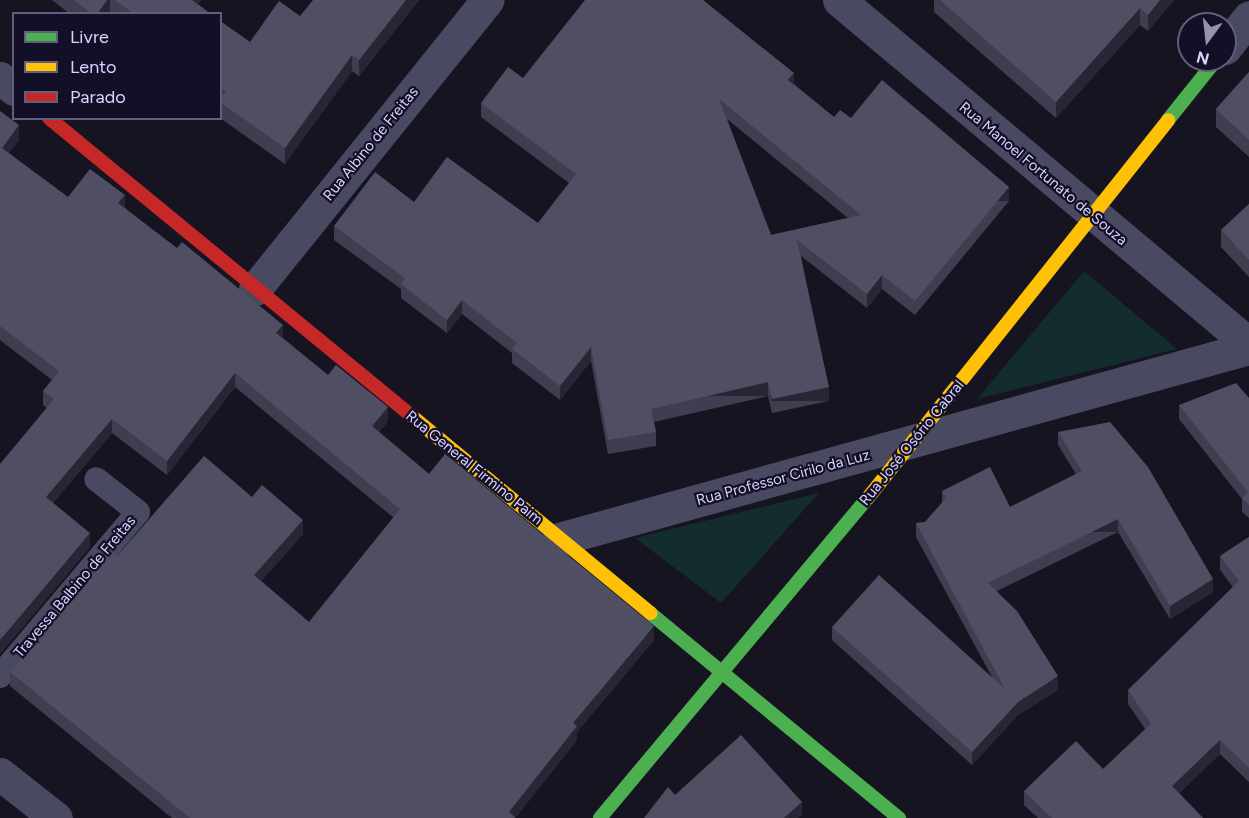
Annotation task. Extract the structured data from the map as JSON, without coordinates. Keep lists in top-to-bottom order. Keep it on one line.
{"streets":{"street":["Rua Albino de Freitas","Rua Manoel Fortunato de Souza","Rua José Osório Cabral","Rua General Firmino Paim","Rua Professor Cirilo da Luz"],"lane":["Travessa Balbino de Freitas"]},"crossings":[["Rua Albino de Freitas","Rua General Firmino Paim"],["Rua Manoel Fortunato de Souza","Rua José Osório Cabral"],["Rua Manoel Fortunato de Souza","Rua Professor Cirilo da Luz"],["Rua José Osório Cabral","Rua General Firmino Paim"],["Rua José Osório Cabral","Rua Professor Cirilo da Luz"],["Rua General Firmino Paim","Rua Professor Cirilo da Luz"]],"legend":["Livre","Lento","Parado"],"north":"bottom"}
